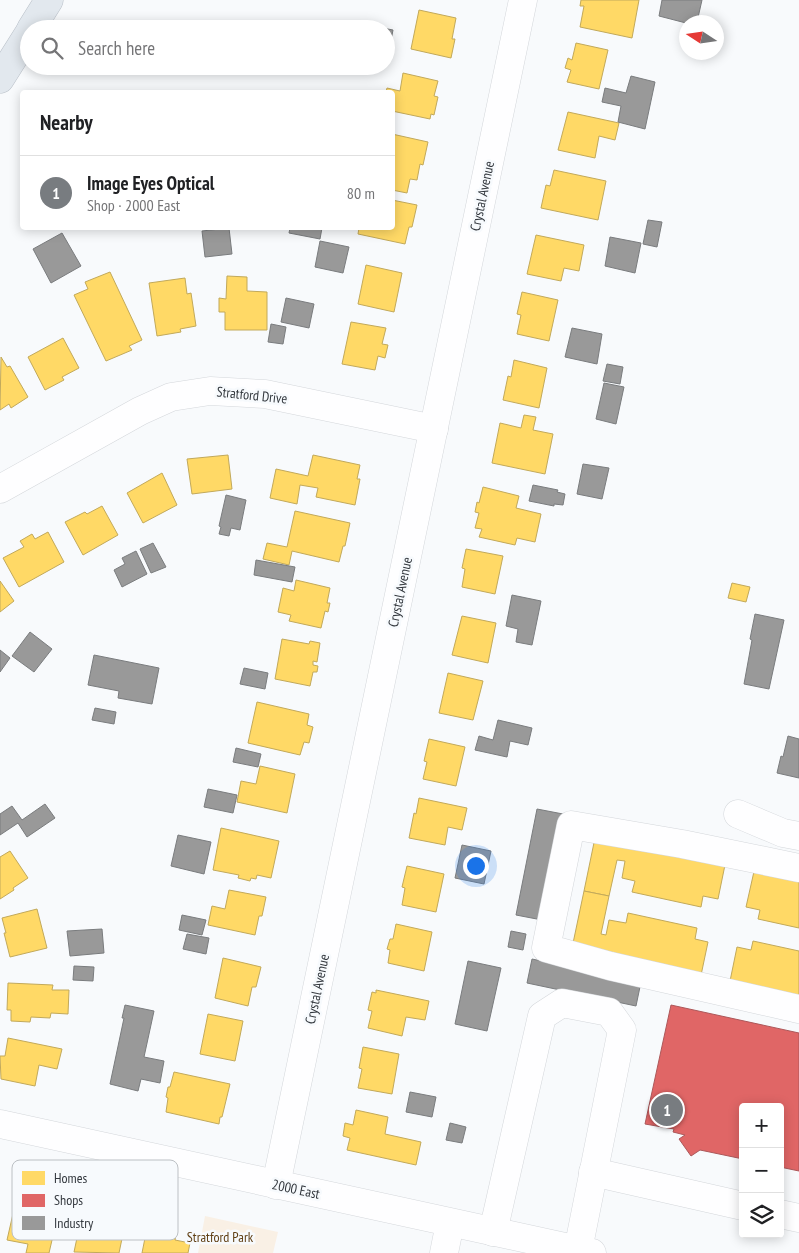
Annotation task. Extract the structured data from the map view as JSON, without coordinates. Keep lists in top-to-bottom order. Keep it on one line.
{"streets":{"street":["Crystal Avenue","Stratford Drive","2000 East"]},"crossings":[["Crystal Avenue","Stratford Drive"],["Crystal Avenue","2000 East"]],"parks":["Stratford Park"],"legend":["Homes","Shops","Industry"],"north":"left","page":{"search":"Search here","heading":"Nearby","list":[{"mark":"1","name":"Image Eyes Optical","note":"Shop · 2000 East","value":"80 m"}],"pins":"1","map_buttons":["+","−"]}}
